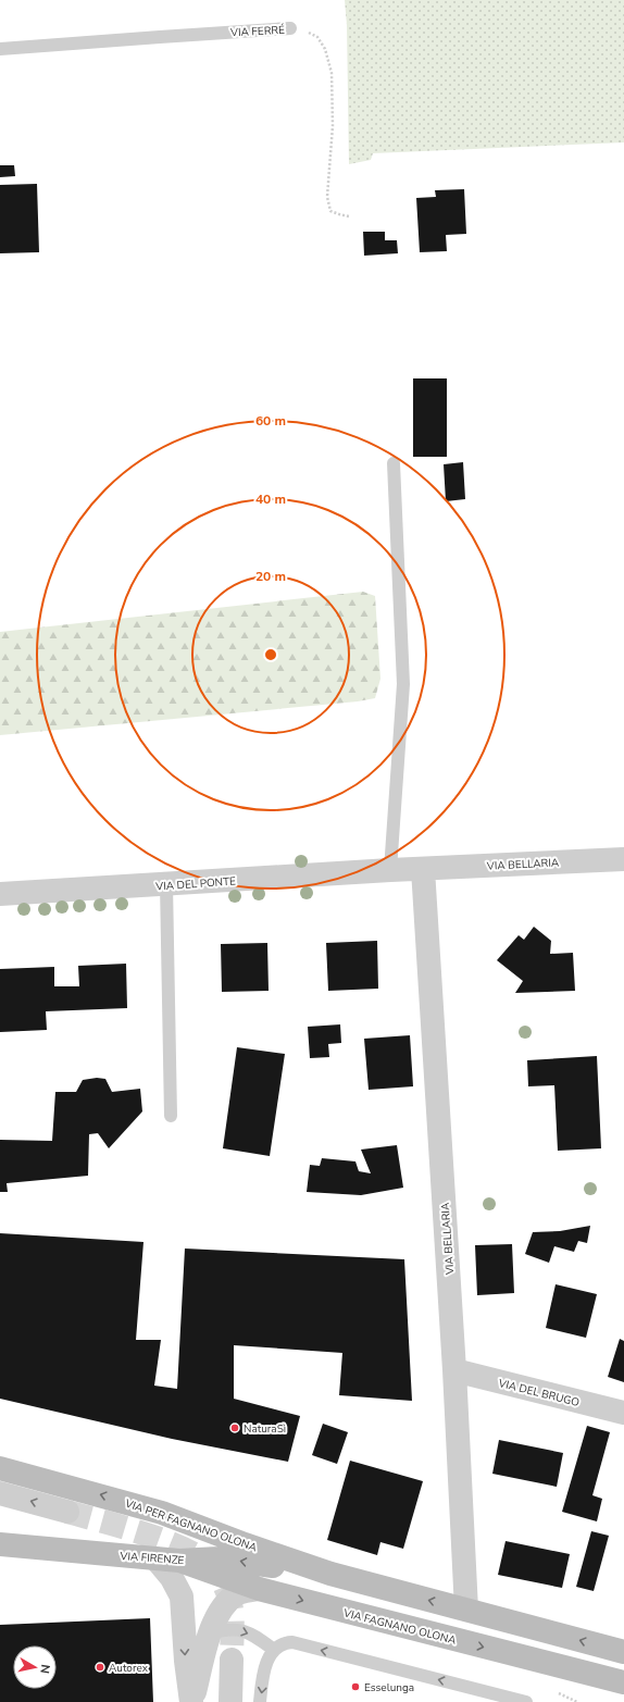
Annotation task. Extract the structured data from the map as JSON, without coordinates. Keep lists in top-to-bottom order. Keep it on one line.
{"streets":{"main road":["VIA PER FAGNANO OLONA","VIA FIRENZE","VIA FAGNANO OLONA"],"street":["VIA BELLARIA","VIA DEL PONTE","VIA DEL BRUGO"],"lane":["VIA FERRÉ"]},"crossings":[["VIA BELLARIA","VIA DEL PONTE"],["VIA BELLARIA","VIA DEL BRUGO"],["VIA PER FAGNANO OLONA","VIA FIRENZE"],["VIA FIRENZE","VIA FAGNANO OLONA"]],"one_way":["VIA PER FAGNANO OLONA","VIA FIRENZE"],"places":["NaturaSì","Autorex","Esselunga"],"north":"right","rings":["60 m","40 m","20 m"]}
